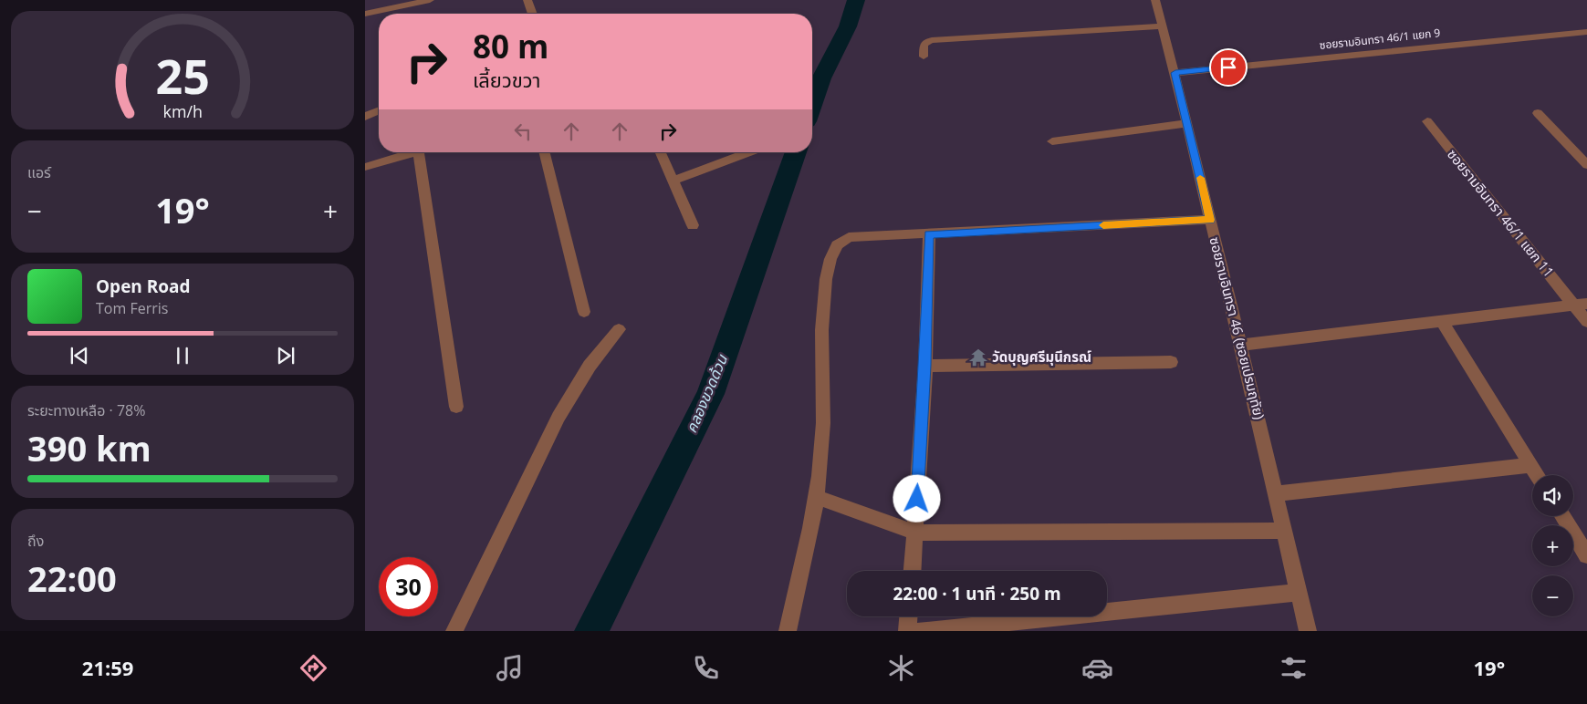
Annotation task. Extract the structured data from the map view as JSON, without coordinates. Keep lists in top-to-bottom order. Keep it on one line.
{"streets":{"street":["ซอยรามอินทรา 46/1 แยก 9","ซอยรามอินทรา 46/1 แยก 11","ซอยรามอินทรา 46 (ซอยเปรมฤทัย)"]},"crossings":[["ซอยรามอินทรา 46/1 แยก 9","ซอยรามอินทรา 46 (ซอยเปรมฤทัย)"]],"water":["คลองขวดด้วน"],"places":{"temple":["วัดบุญศรีมุนีกรณ์"]},"page":{"turn":["80 m","เลี้ยวขวา"],"tile":["แอร์",["ระยะทางเหลือ · 78%","390 km"],["ถึง","22:00"]],"heat":["−","19°","+"],"song":["Open Road","Tom Ferris"],"map_buttons":["+","−"],"limit":"30","trip":"22:00 · 1 นาที · 250 m","tabs":["21:59","19°"],"gauge":["25","km/h"]}}
